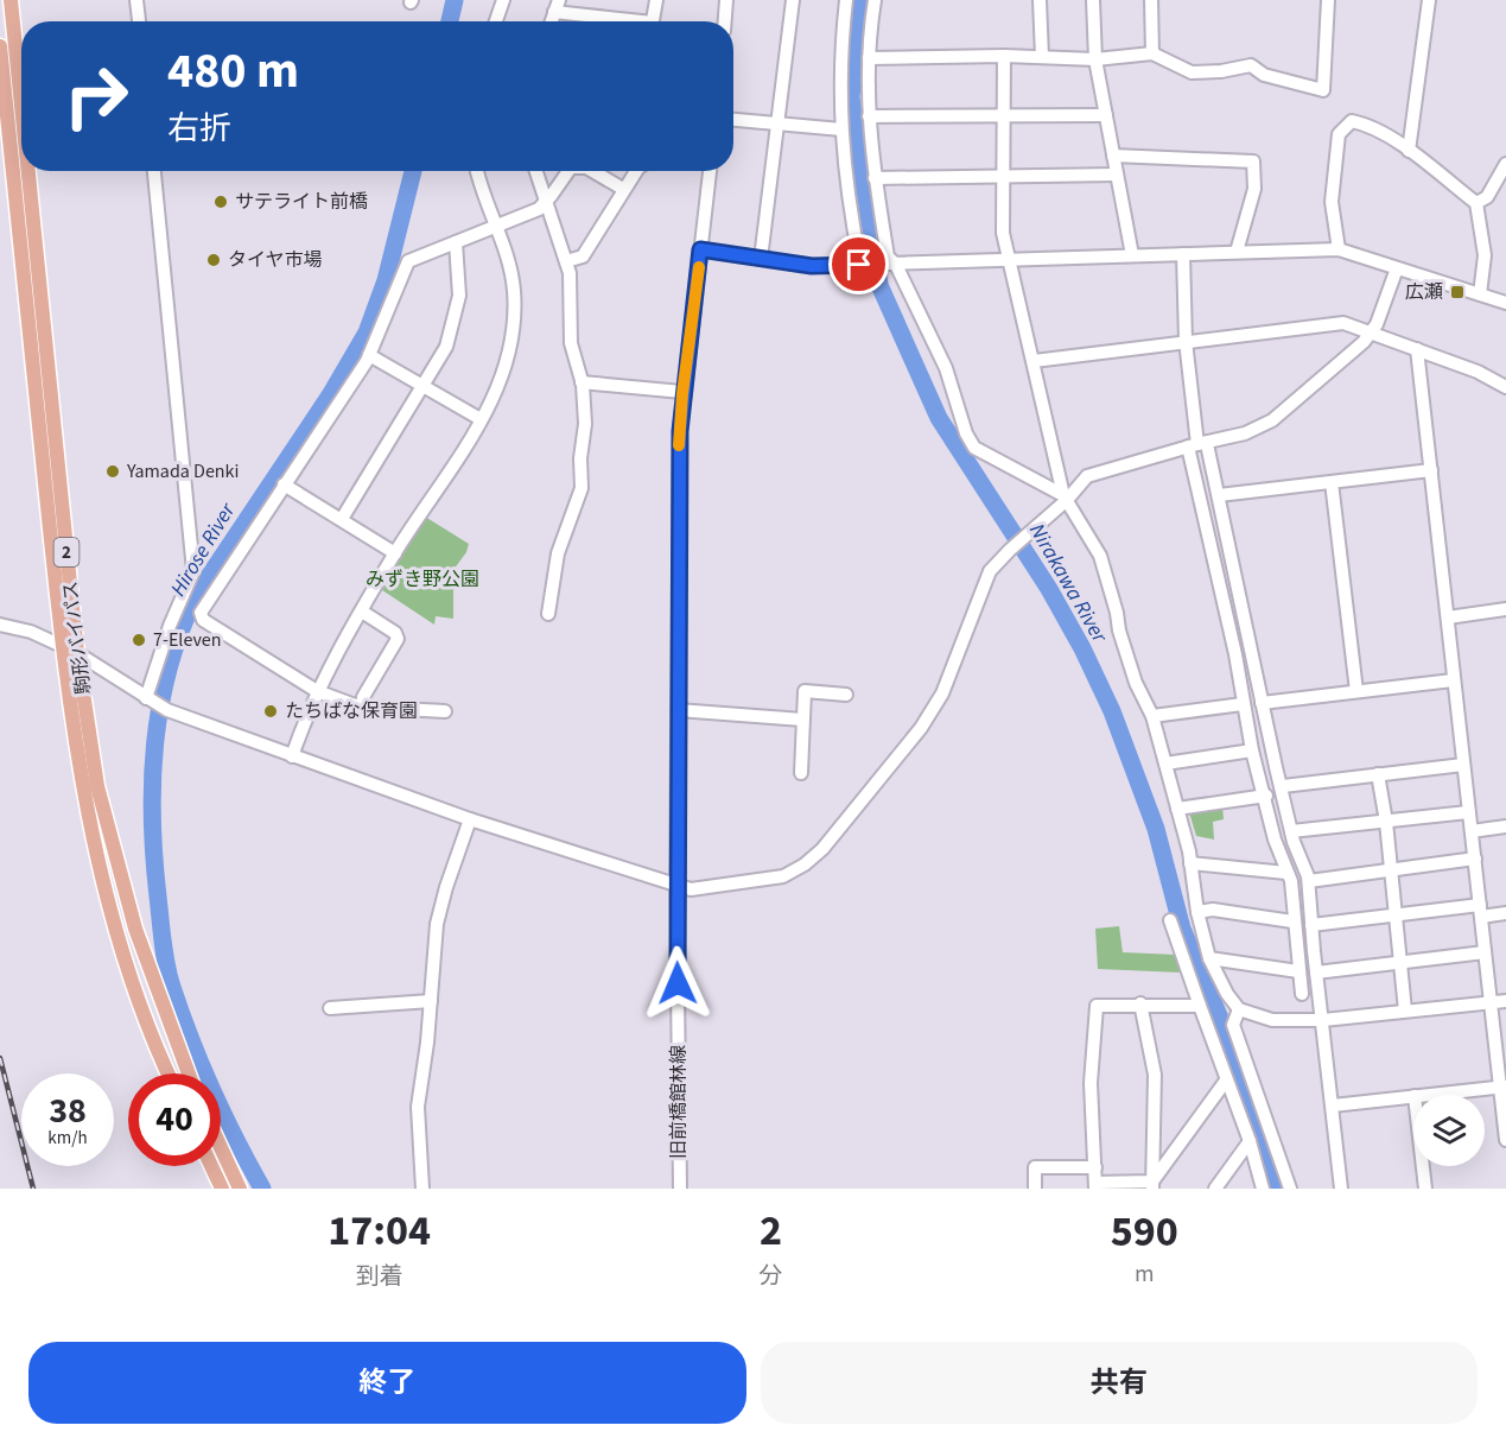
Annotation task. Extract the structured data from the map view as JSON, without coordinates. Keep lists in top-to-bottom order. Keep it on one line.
{"streets":{"main road":["2","駒形バイパス"],"street":["旧前橋館林線"]},"water":["Hirose River","Nirakawa River"],"parks":["みずき野公園"],"places":{"other":["サテライト前橋","タイヤ市場","Yamada Denki","7-Eleven","たちばな保育園"],"transit":["広瀬"]},"page":{"turn":["480 m","右折"],"speed":"38 km/h","limit":"40","eta":["17:04","到着","2","分","590","m"],"buttons":["終了","共有"]}}
